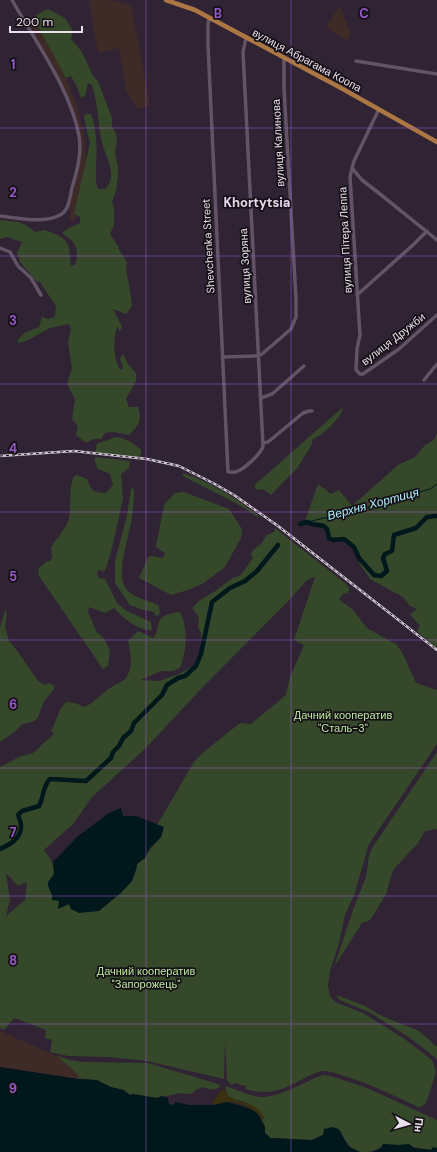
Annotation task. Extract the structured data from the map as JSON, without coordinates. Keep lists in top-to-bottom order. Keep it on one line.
{"streets":{"main road":["вулиця Абрагама Коопа"],"street":["вулиця Калинова","вулиця Пітера Леппа","Shevchenka Street","вулиця Зоряна","вулиця Дружби"]},"crossings":[["вулиця Абрагама Коопа","вулиця Калинова"],["вулиця Абрагама Коопа","вулиця Пітера Леппа"],["вулиця Абрагама Коопа","Shevchenka Street"],["вулиця Абрагама Коопа","вулиця Зоряна"],["вулиця Калинова","вулиця Зоряна"],["вулиця Пітера Леппа","вулиця Дружби"],["Shevchenka Street","вулиця Зоряна"]],"districts":["Khortytsia"],"water":["Верхня Хортиця"],"parks":["Дачний кооператив \"Сталь-3\"","Дачний кооператив \"Запорожець\""],"scale_bar":"200 m","north":"right","grid":{"columns":["B","C"],"rows":["1","2","3","4","5","6","7","8","9"]}}
